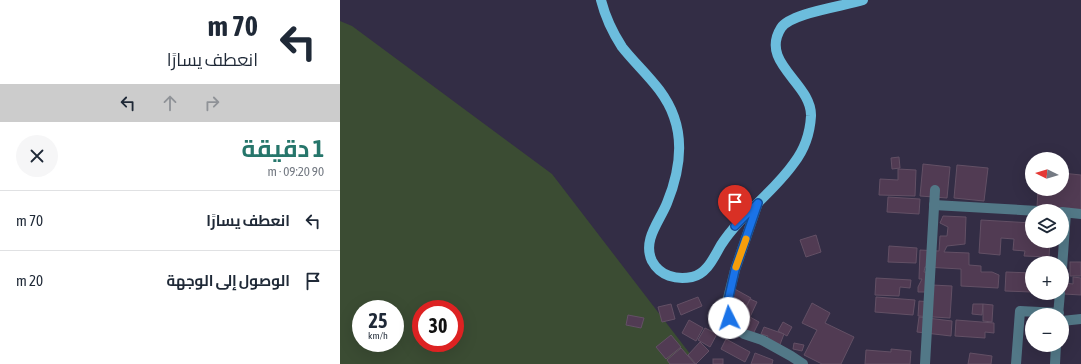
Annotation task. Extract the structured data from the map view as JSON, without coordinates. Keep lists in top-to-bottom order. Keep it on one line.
{"north":"left","page":{"turn":["70 m","انعطف يسارًا"],"heading":["1 دقيقة","90 m · 09:20"],"map_buttons":["+","−"],"list":[{"name":"انعطف يسارًا","value":"70 m"},{"name":"الوصول إلى الوجهة","value":"20 m"}],"speed":"25 km/h","limit":"30"}}
